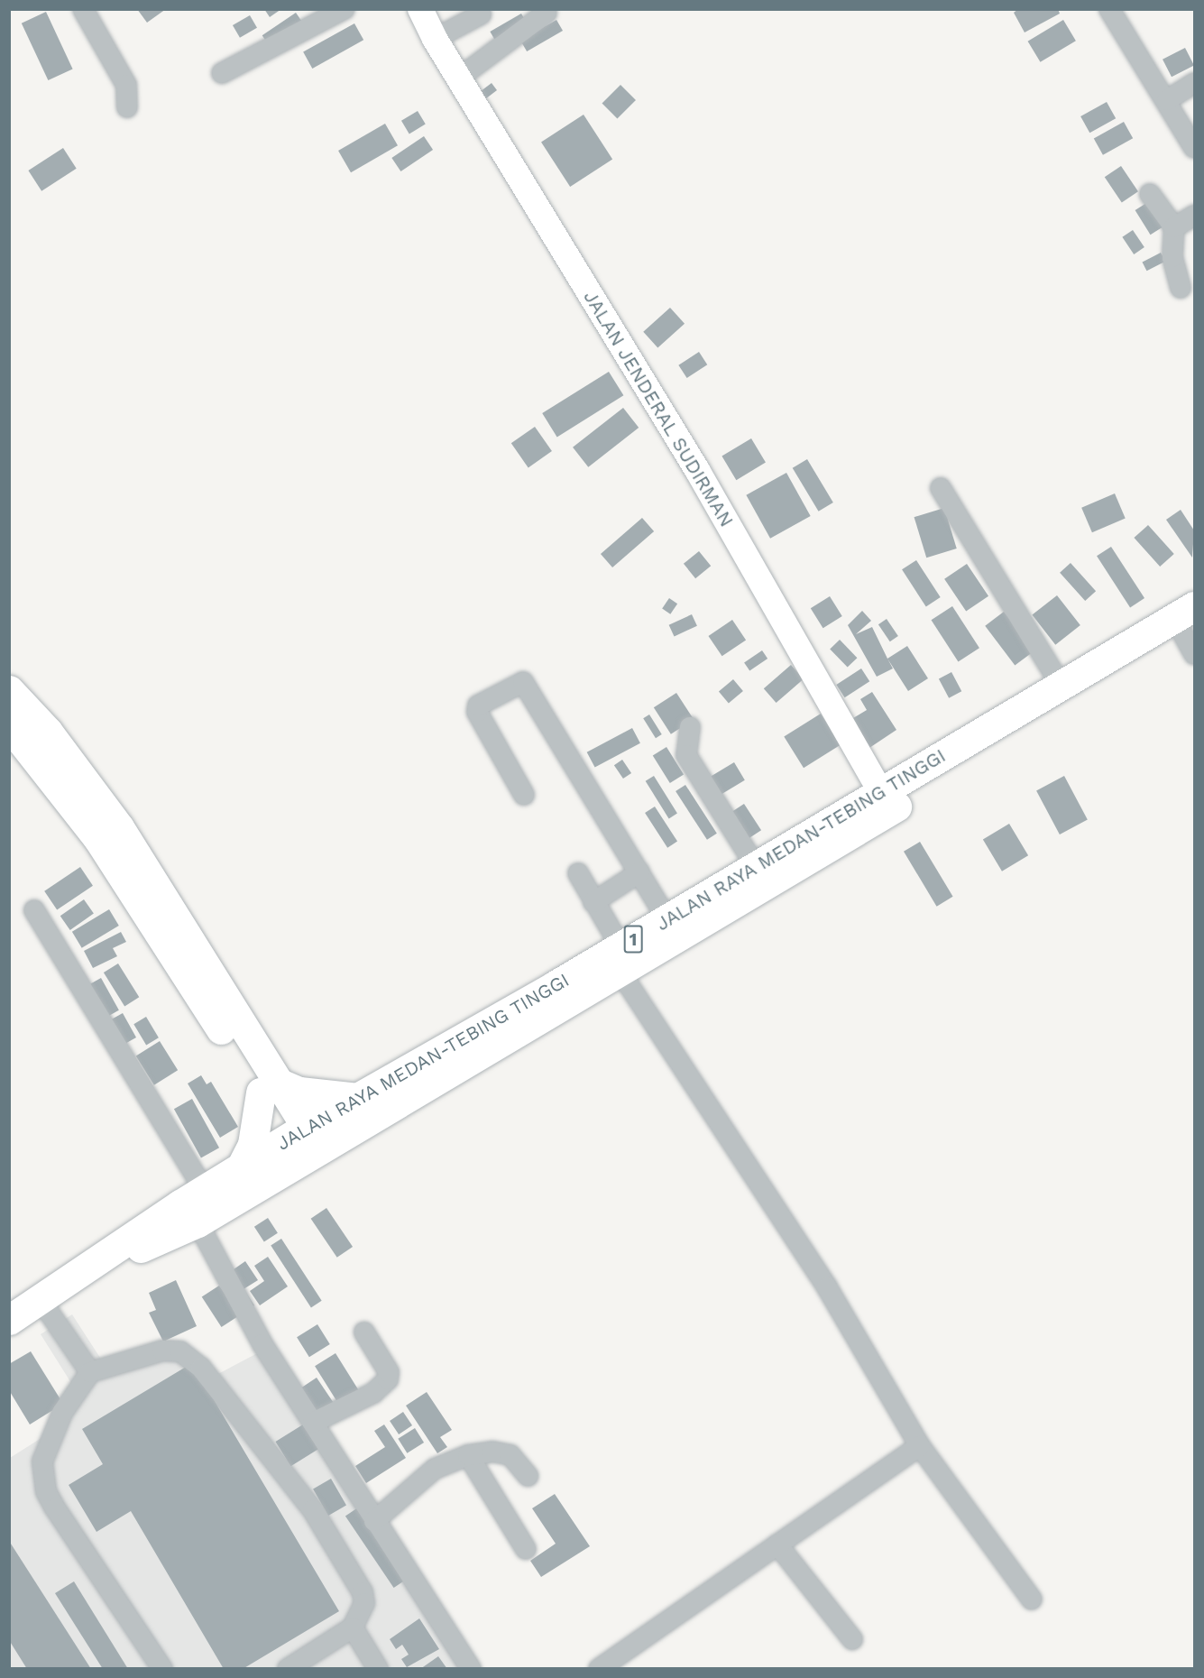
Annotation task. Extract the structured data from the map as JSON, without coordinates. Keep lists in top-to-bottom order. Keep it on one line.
{"streets":{"highway":["JALAN RAYA MEDAN-TEBING TINGGI","1"],"main road":["JALAN JENDERAL SUDIRMAN"]},"crossings":[["JALAN JENDERAL SUDIRMAN","JALAN RAYA MEDAN-TEBING TINGGI"]]}
